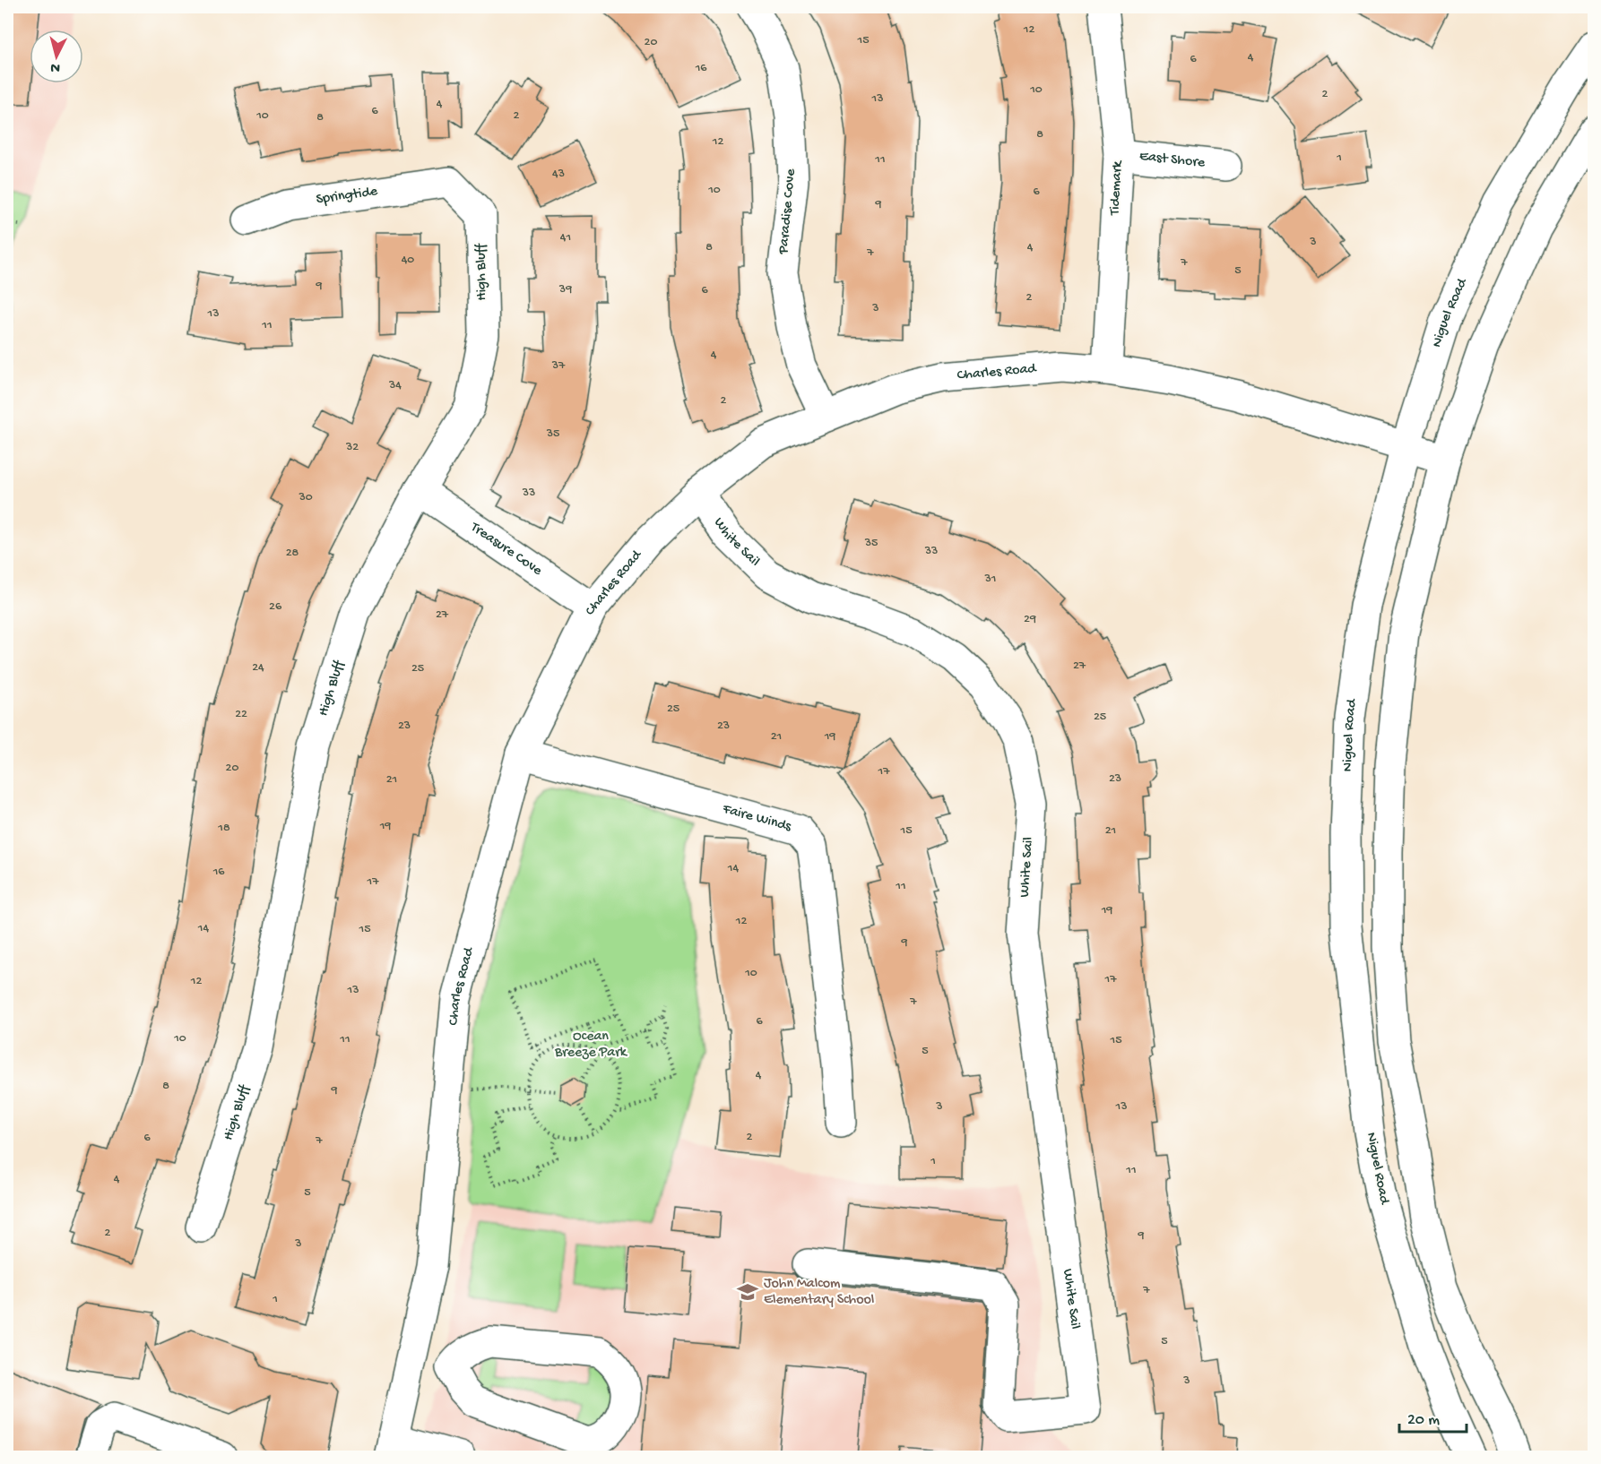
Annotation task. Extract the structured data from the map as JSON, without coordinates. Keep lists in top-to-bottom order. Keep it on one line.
{"streets":{"street":["East Shore","Tidemark","Springtide","Paradise Cove","High Bluff","Niguel Road","Charles Road","White Sail","Treasure Cove","Faire Winds"]},"crossings":[["East Shore","Tidemark"],["Tidemark","Charles Road"],["Springtide","High Bluff"],["Paradise Cove","Charles Road"],["High Bluff","Treasure Cove"],["Niguel Road","Charles Road"],["Charles Road","White Sail"],["Charles Road","Treasure Cove"],["Charles Road","Faire Winds"]],"parks":["Ocean Breeze Park"],"places":{"school or university":["John Malcom Elementary School"]},"house_numbers":["12","15","20","4","6","16","10","2","13","4","6","10","2","8","8","12","1","11","43","10","6","9","41","3","8","4","7","40","7","5","9","39","6","2","3","13","11","4","37","34","2","35","32","33","30","35","33","28","31","26","27","29","27","24","25","25","22","25","23","23","21","19","20","17","23","21","19","18","15","21","14","16","17","11","19","12","14","15","9","10","17","12","13","7","6","10","11","15","5","4","8","9","3","13","2","6","7","1","11","4","5","2","9","3","7","1","5","3"],"scale_bar":"20 m","north":"bottom"}
